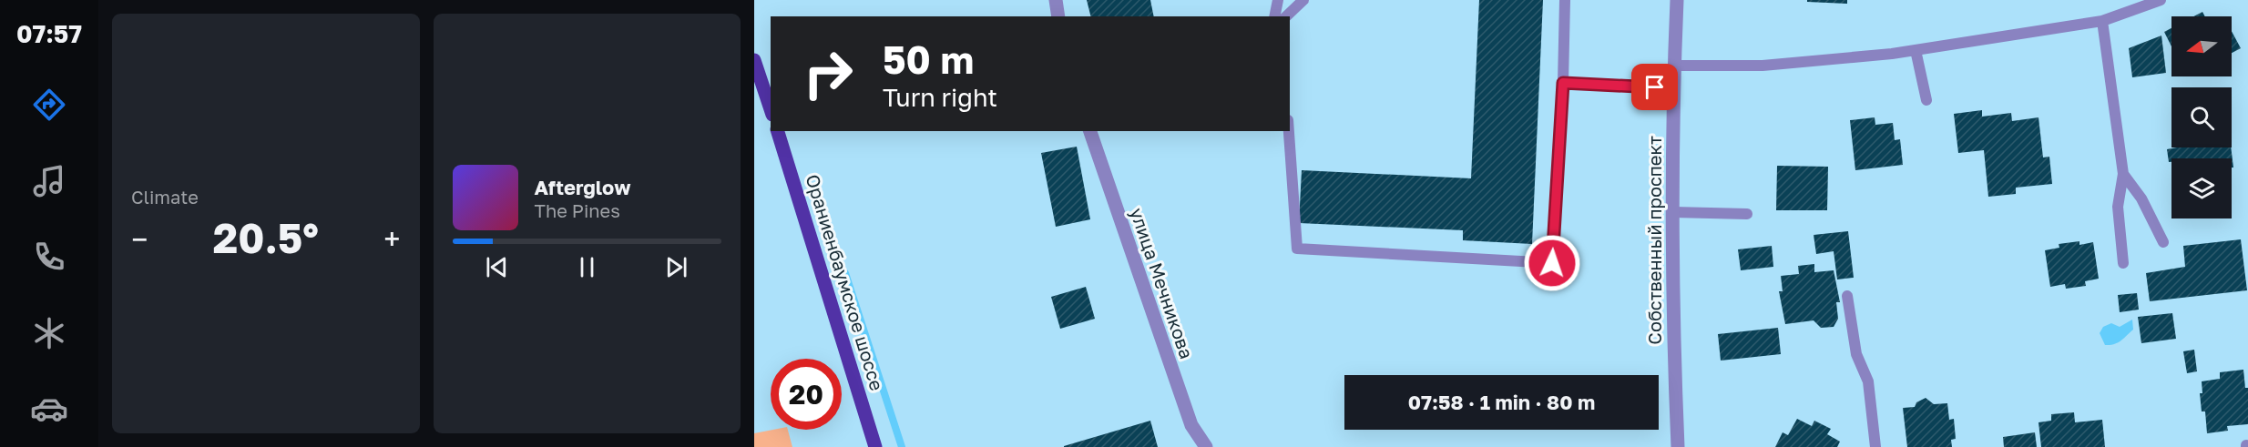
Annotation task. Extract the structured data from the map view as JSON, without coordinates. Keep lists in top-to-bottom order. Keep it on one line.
{"streets":{"main road":["Ораниенбаумское шоссе"],"street":["Собственный проспект","улица Мечникова"]},"north":"left","page":{"tabs":"07:57","tile":"Climate","turn":["50 m","Turn right"],"song":["Afterglow","The Pines"],"heat":["−","20.5°","+"],"limit":"20","trip":"07:58 · 1 min · 80 m"}}
